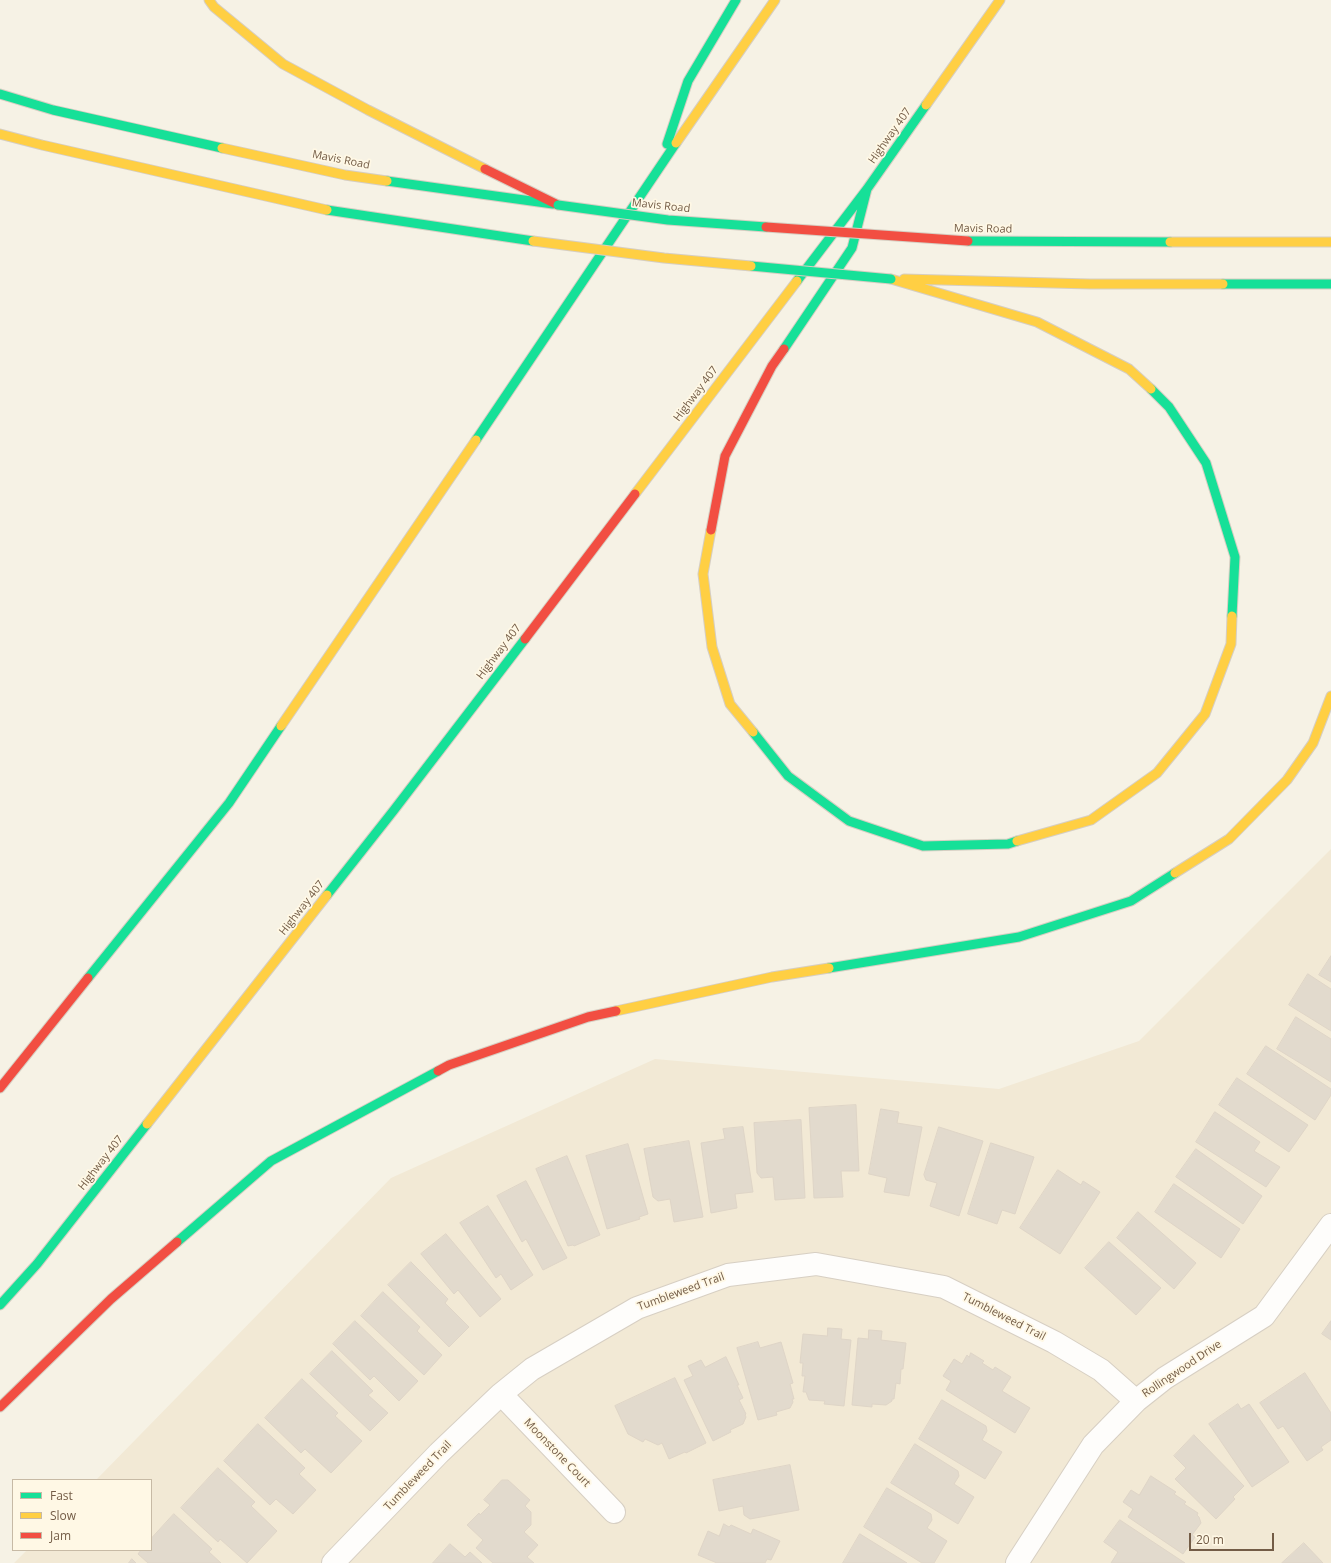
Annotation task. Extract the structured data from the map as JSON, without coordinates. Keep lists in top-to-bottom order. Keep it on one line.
{"streets":{"main road":["Highway 407","Mavis Road"],"street":["Tumbleweed Trail","Rollingwood Drive","Moonstone Court"]},"crossings":[["Tumbleweed Trail","Rollingwood Drive"],["Tumbleweed Trail","Moonstone Court"]],"legend":["Fast","Slow","Jam"],"scale_bar":"20 m"}
